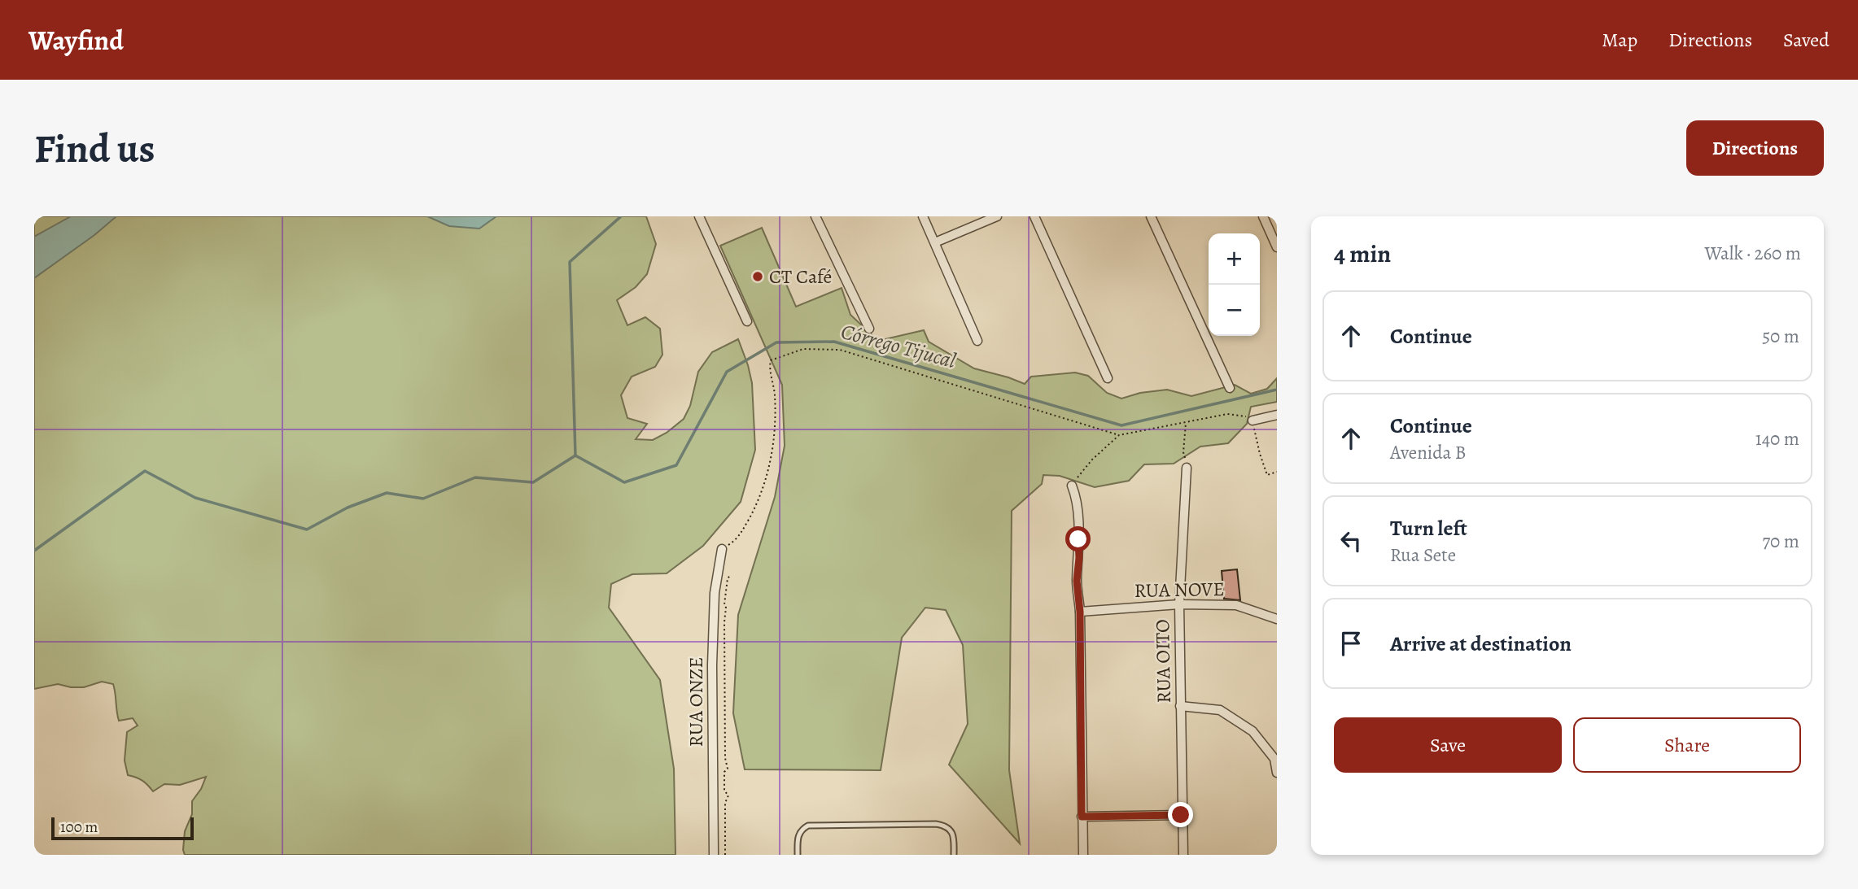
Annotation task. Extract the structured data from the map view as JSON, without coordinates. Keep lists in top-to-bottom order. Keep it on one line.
{"streets":{"street":["RUA NOVE","RUA OITO","RUA ONZE"]},"crossings":[["RUA NOVE","RUA OITO"]],"water":["Córrego Tijucal"],"places":["CT Café"],"scale_bar":"100 m","page":{"header":"Wayfind","nav":["Map","Directions","Saved"],"buttons":["Directions",["Save","Share"]],"title":"Find us","heading":["4 min","Walk · 260 m"],"map_buttons":["+","−"],"list":[["Continue","50 m"],["Continue","Avenida B","140 m"],["Turn left","Rua Sete","70 m"],"Arrive at destination"],"scale":"100 m"}}
